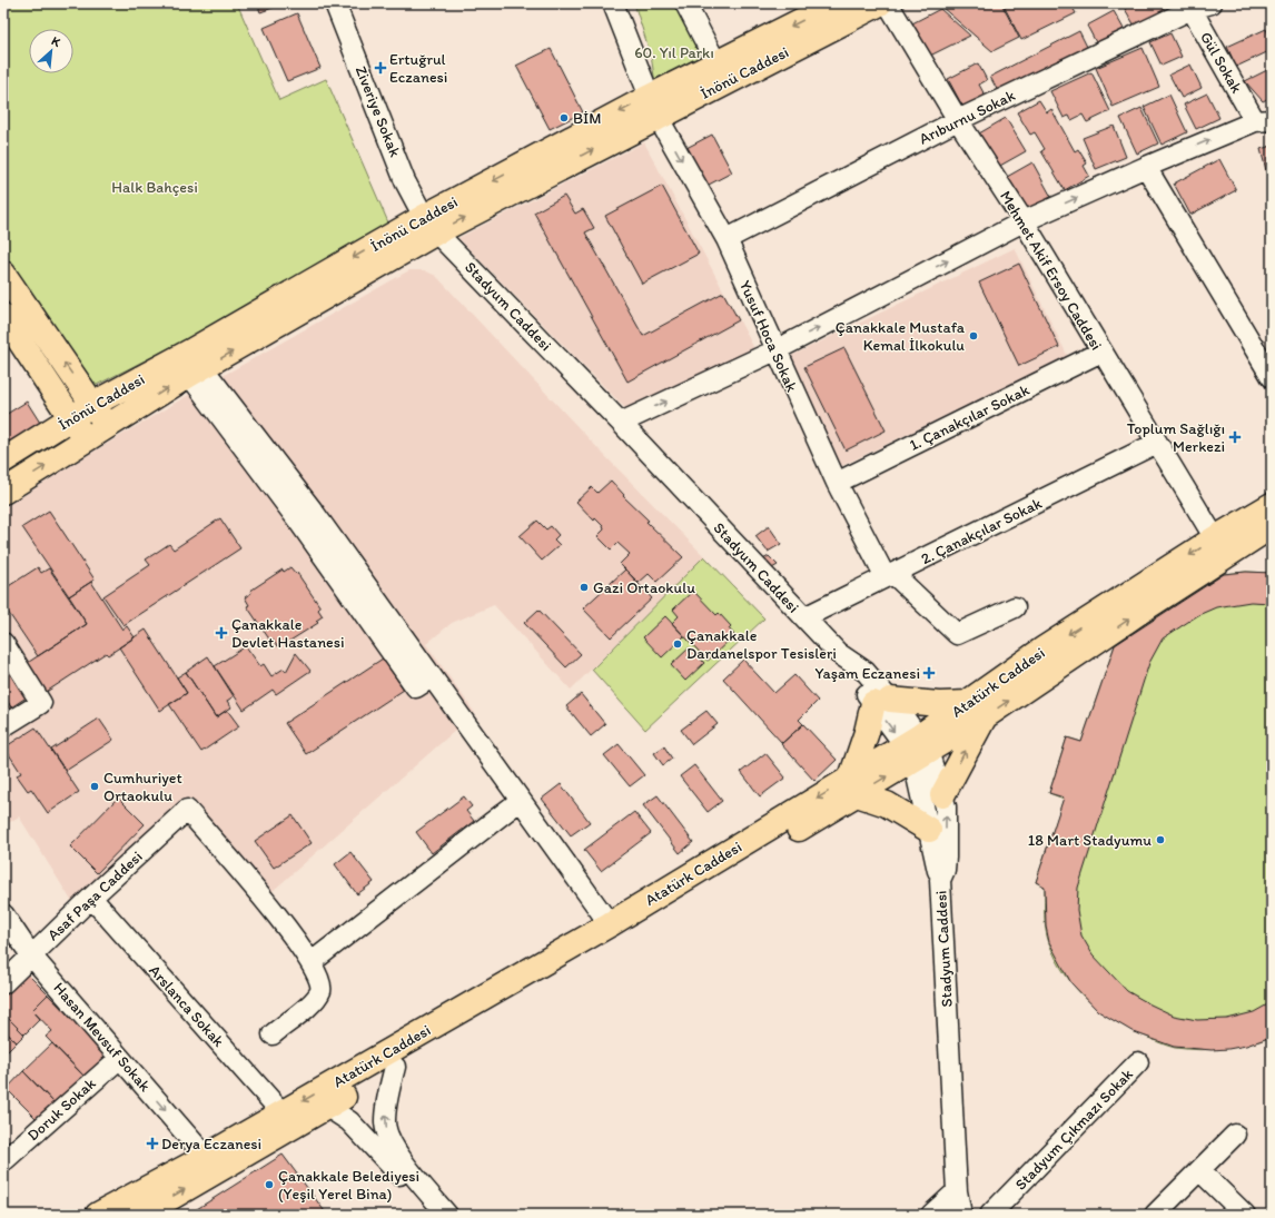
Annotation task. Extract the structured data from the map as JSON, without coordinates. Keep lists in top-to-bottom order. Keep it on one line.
{"streets":{"main road":["İnönü Caddesi","Atatürk Caddesi"],"street":["Gül Sokak","Ziveriye Sokak","Arıburnu Sokak","Mehmet Akif Ersoy Caddesi","Stadyum Caddesi","Yusuf Hoca Sokak","1. Çanakçılar Sokak","2. Çanakçılar Sokak","Asaf Paşa Caddesi","Arslanca Sokak","Hasan Mevsuf Sokak","Doruk Sokak","Stadyum Çıkmazı Sokak"]},"crossings":[["Gül Sokak","Arıburnu Sokak"],["İnönü Caddesi","Ziveriye Sokak"],["İnönü Caddesi","Stadyum Caddesi"],["İnönü Caddesi","Yusuf Hoca Sokak"],["Ziveriye Sokak","Stadyum Caddesi"],["Arıburnu Sokak","Mehmet Akif Ersoy Caddesi"],["Arıburnu Sokak","Yusuf Hoca Sokak"],["Mehmet Akif Ersoy Caddesi","1. Çanakçılar Sokak"],["Mehmet Akif Ersoy Caddesi","2. Çanakçılar Sokak"],["Mehmet Akif Ersoy Caddesi","Atatürk Caddesi"],["Stadyum Caddesi","2. Çanakçılar Sokak"],["Stadyum Caddesi","Atatürk Caddesi"],["Yusuf Hoca Sokak","1. Çanakçılar Sokak"],["Yusuf Hoca Sokak","2. Çanakçılar Sokak"],["Atatürk Caddesi","Arslanca Sokak"],["Atatürk Caddesi","Hasan Mevsuf Sokak"],["Asaf Paşa Caddesi","Arslanca Sokak"],["Asaf Paşa Caddesi","Hasan Mevsuf Sokak"],["Hasan Mevsuf Sokak","Doruk Sokak"]],"one_way":["Hasan Mevsuf Sokak"],"parks":["60. Yıl Parkı","Halk Bahçesi"],"places":{"health":["Ertuğrul Eczanesi","Toplum Sağlığı Merkezi","Çanakkale Devlet Hastanesi","Yaşam Eczanesi","Derya Eczanesi"],"other":["BİM","Çanakkale Mustafa Kemal İlkokulu","Gazi Ortaokulu","Çanakkale Dardanelspor Tesisleri","Cumhuriyet Ortaokulu","18 Mart Stadyumu","Çanakkale Belediyesi (Yeşil Yerel Bina)"]},"north":"top right"}
